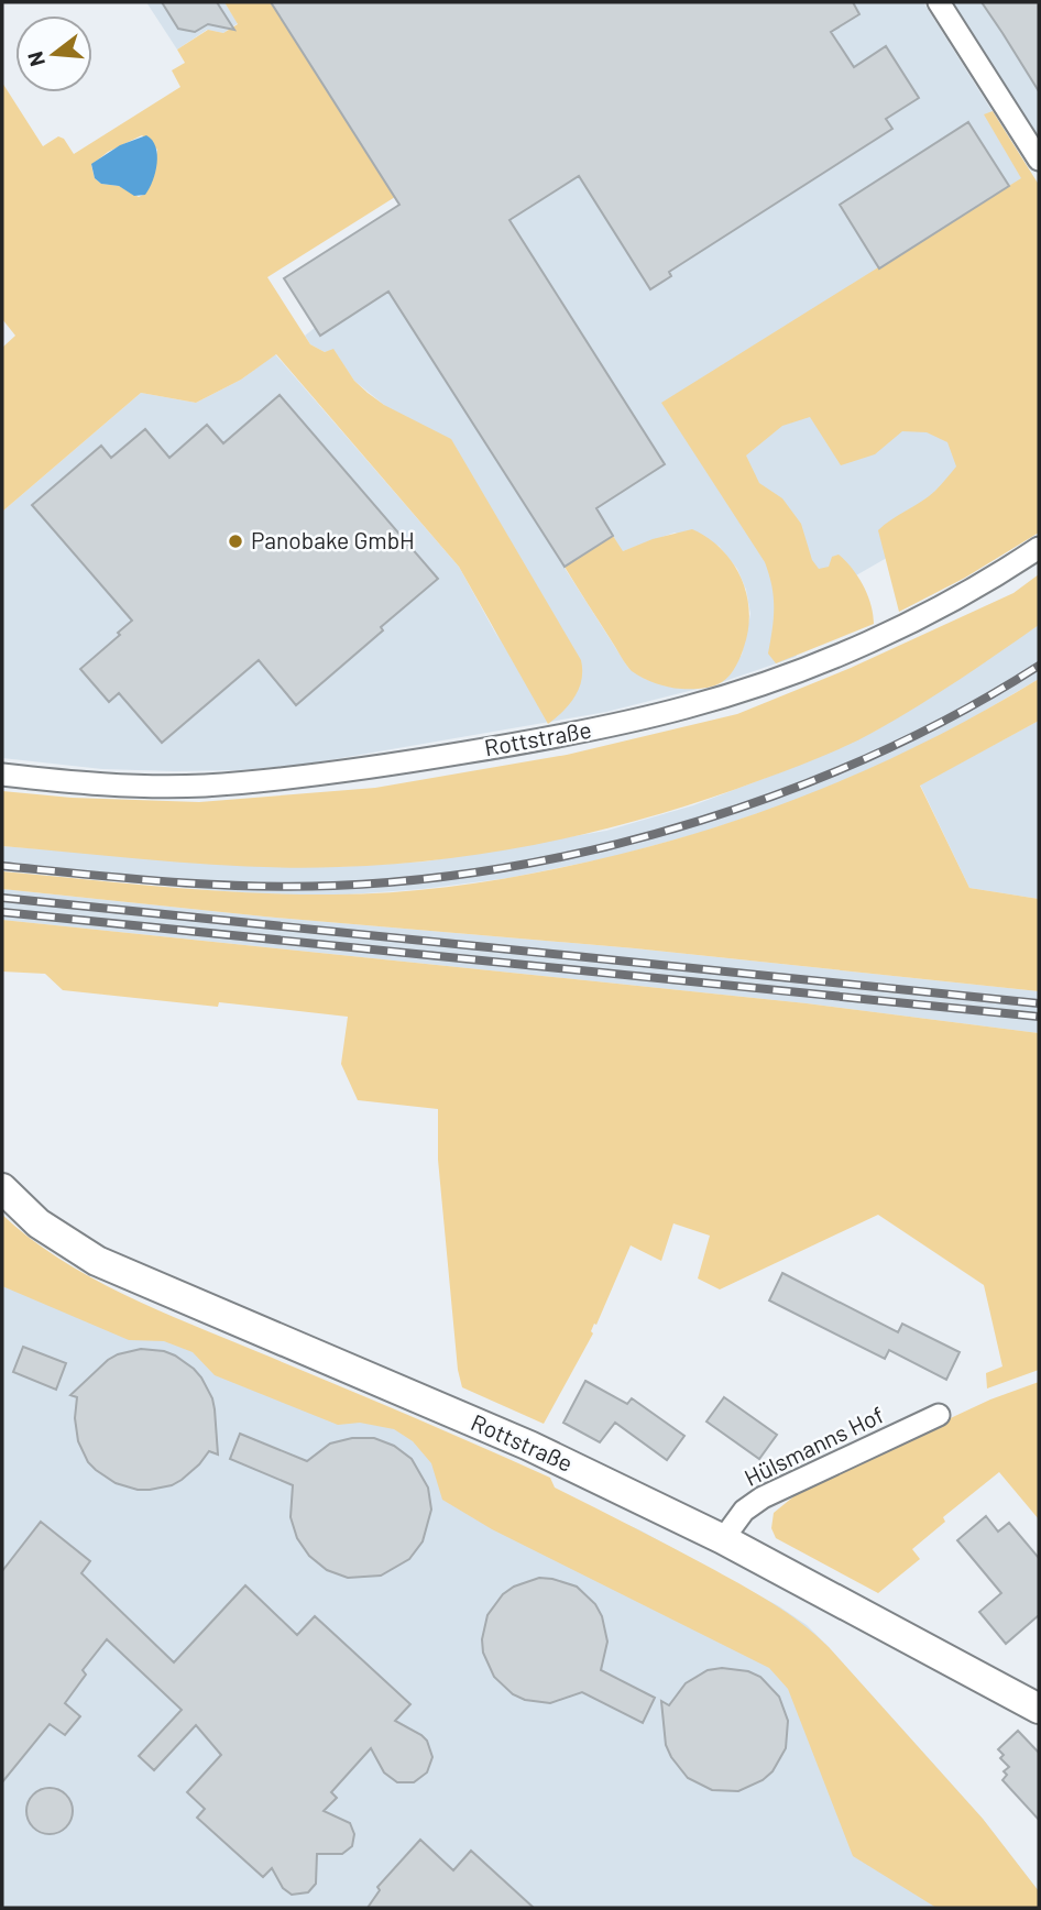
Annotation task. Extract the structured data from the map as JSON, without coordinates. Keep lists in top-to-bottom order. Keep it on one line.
{"streets":{"street":["Rottstraße","Hülsmanns Hof"]},"crossings":[["Rottstraße","Hülsmanns Hof"]],"places":["Panobake GmbH"],"north":"left"}
